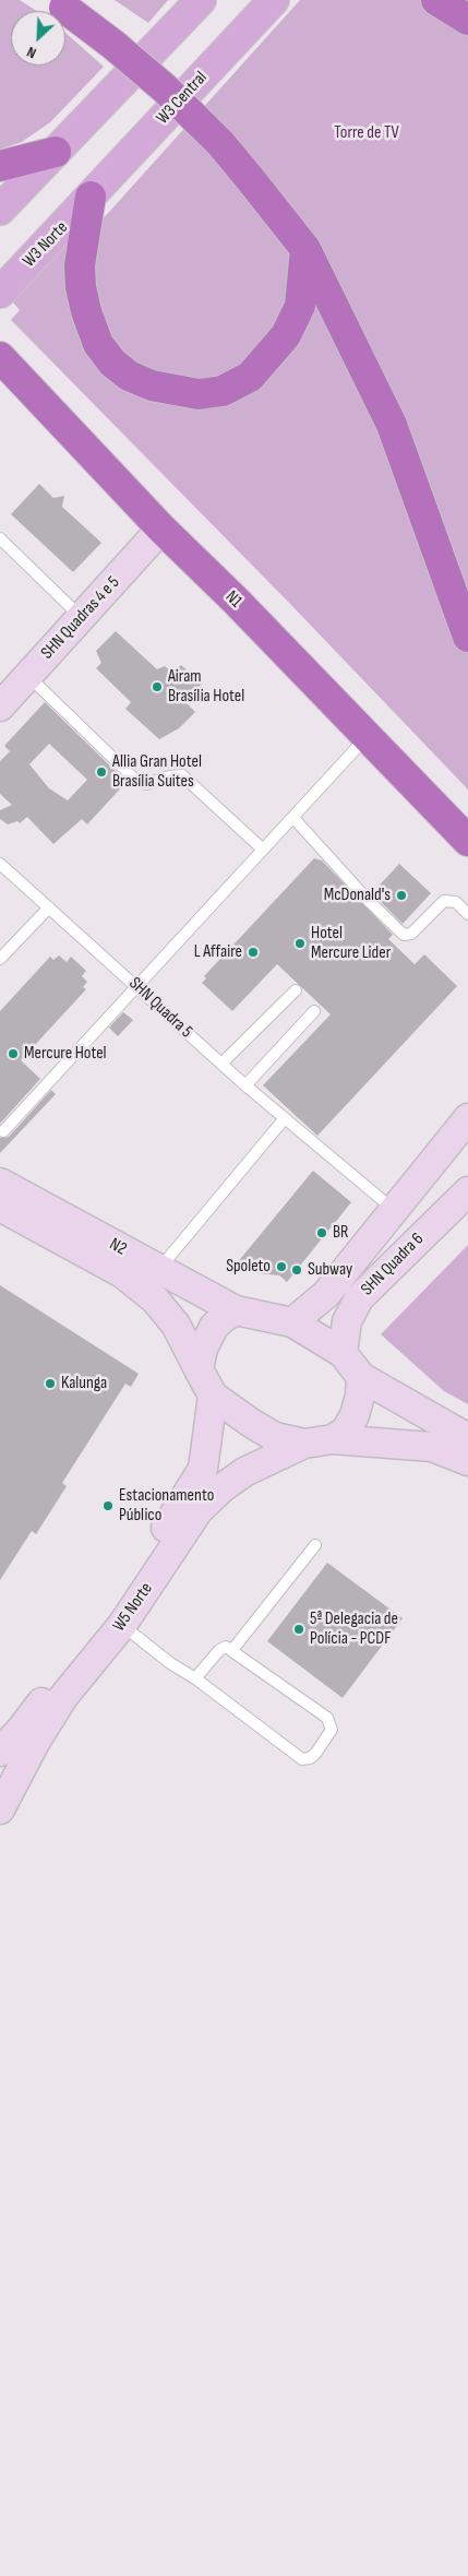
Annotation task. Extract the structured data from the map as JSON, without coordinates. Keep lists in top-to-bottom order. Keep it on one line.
{"streets":{"highway":["N1"],"main road":["W3 Central","W3 Norte","SHN Quadras 4 e 5","N2","SHN Quadra 6","W5 Norte"],"lane":["SHN Quadra 5"]},"crossings":[["W3 Central","W3 Norte"],["N1","SHN Quadras 4 e 5"],["N2","SHN Quadra 6"],["N2","W5 Norte"],["SHN Quadra 6","W5 Norte"]],"parks":["Torre de TV"],"places":["Airam Brasília Hotel","Allia Gran Hotel Brasília Suites","McDonald's","Hotel Mercure Lider","L Affaire","Mercure Hotel","BR","Spoleto","Subway","Kalunga","Estacionamento Público","5ª Delegacia de Polícia - PCDF"],"north":"bottom left"}
